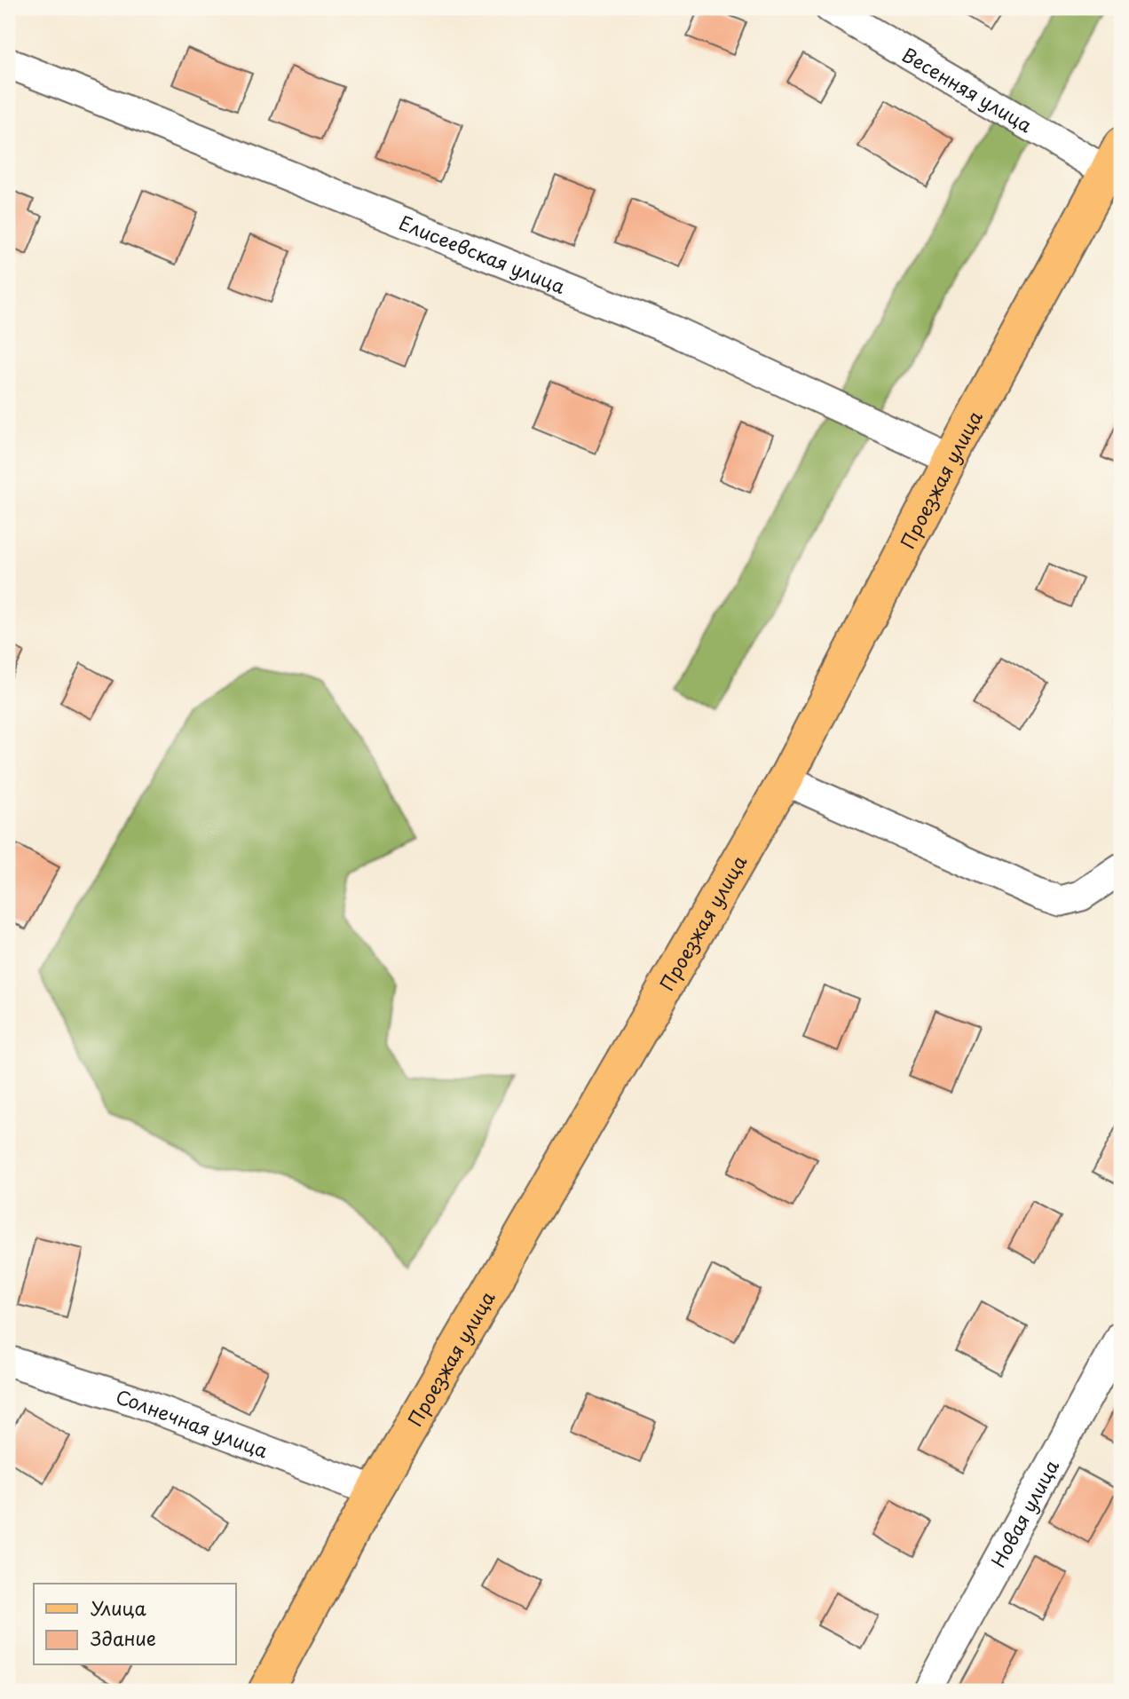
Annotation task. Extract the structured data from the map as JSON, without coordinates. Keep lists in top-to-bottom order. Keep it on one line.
{"streets":{"main road":["Проезжая улица"],"street":["Весенняя улица","Елисеевская улица","Солнечная улица","Новая улица"]},"crossings":[["Весенняя улица","Проезжая улица"],["Елисеевская улица","Проезжая улица"],["Проезжая улица","Солнечная улица"]],"legend":["Улица","Здание"]}
